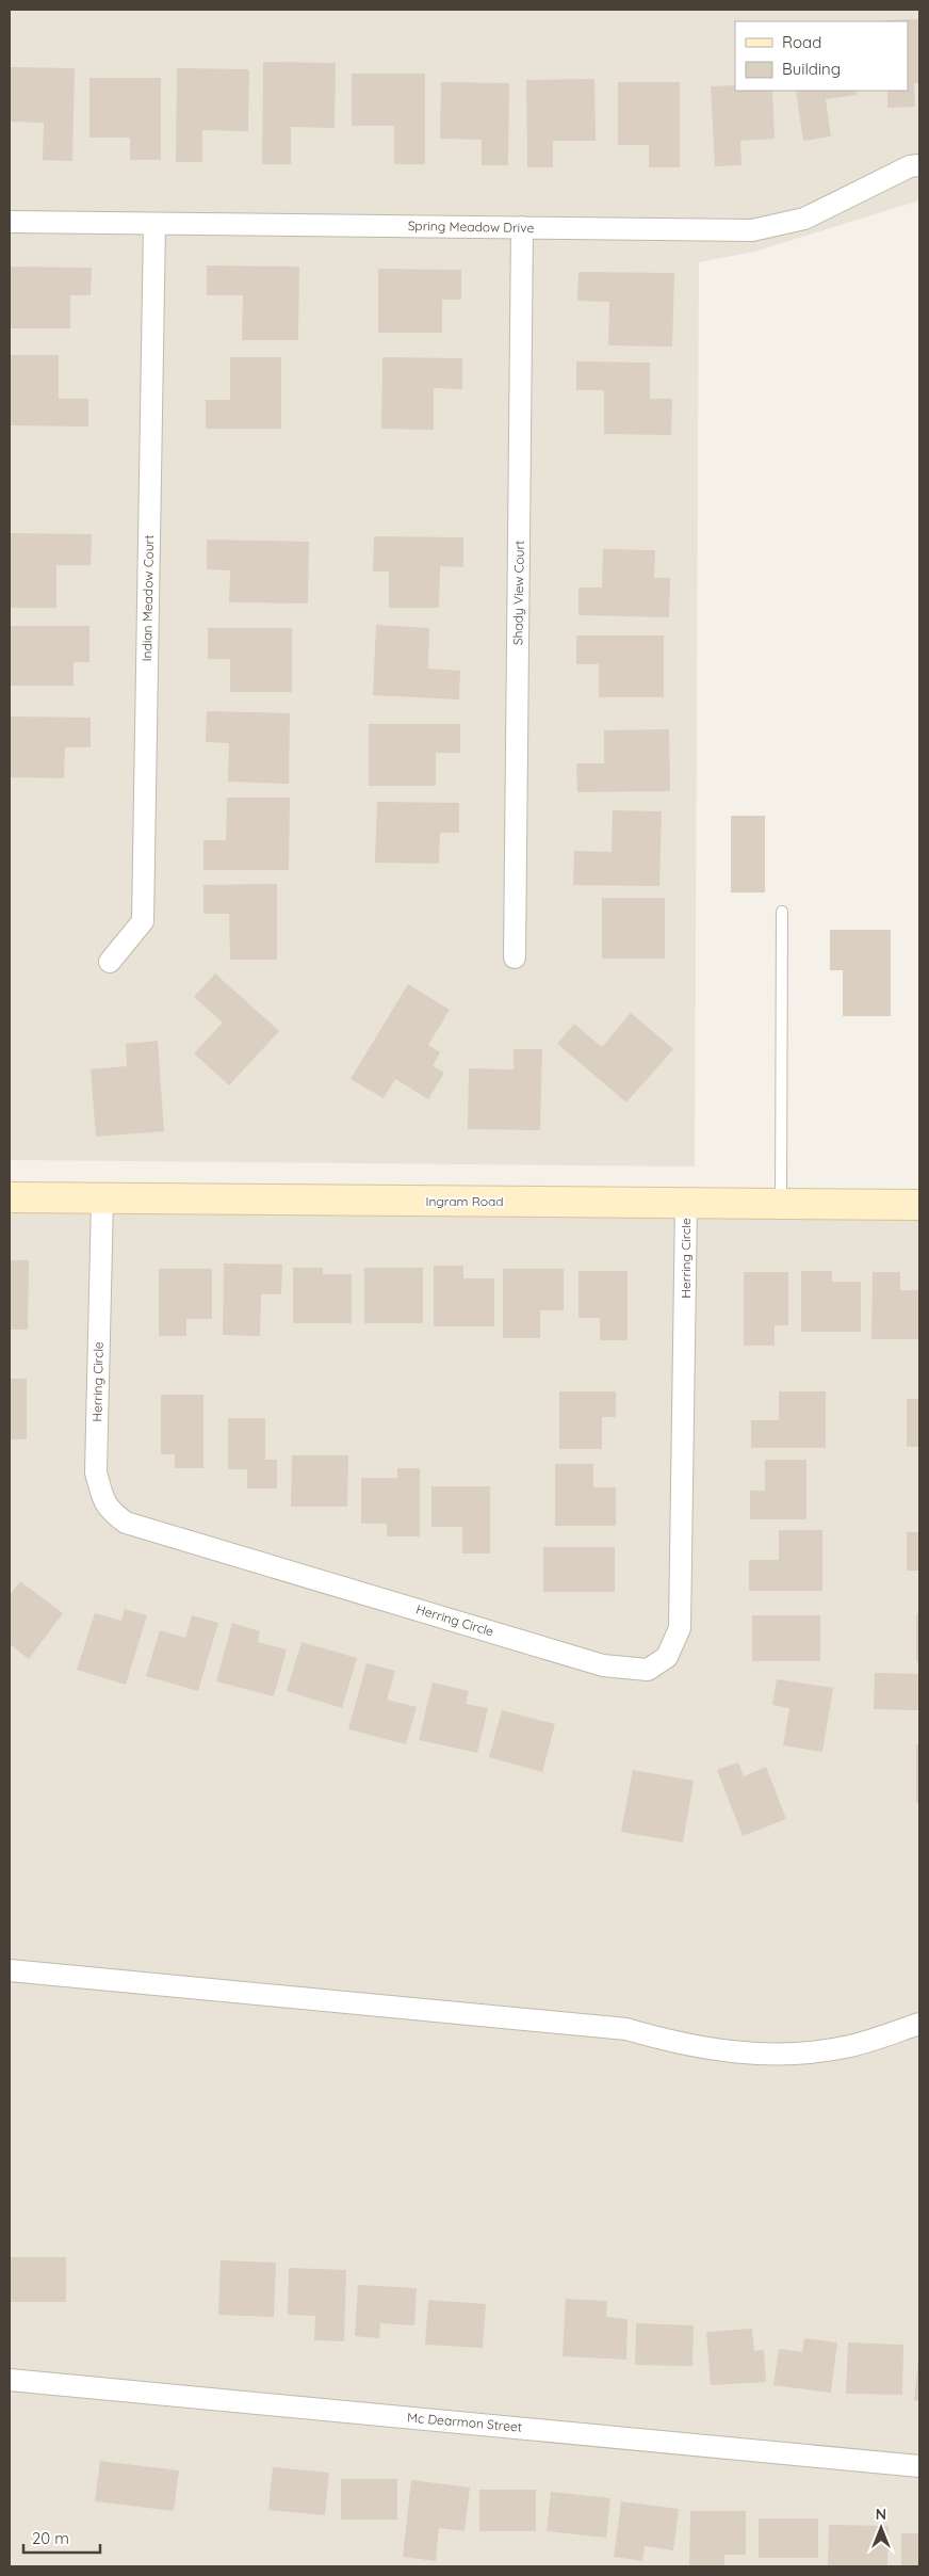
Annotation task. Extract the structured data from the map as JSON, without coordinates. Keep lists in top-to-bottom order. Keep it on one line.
{"streets":{"main road":["Ingram Road"],"street":["Spring Meadow Drive","Shady View Court","Indian Meadow Court","Herring Circle","Mc Dearmon Street"]},"crossings":[["Spring Meadow Drive","Shady View Court"],["Spring Meadow Drive","Indian Meadow Court"],["Ingram Road","Herring Circle"]],"legend":["Road","Building"],"scale_bar":"20 m","north":"top"}
